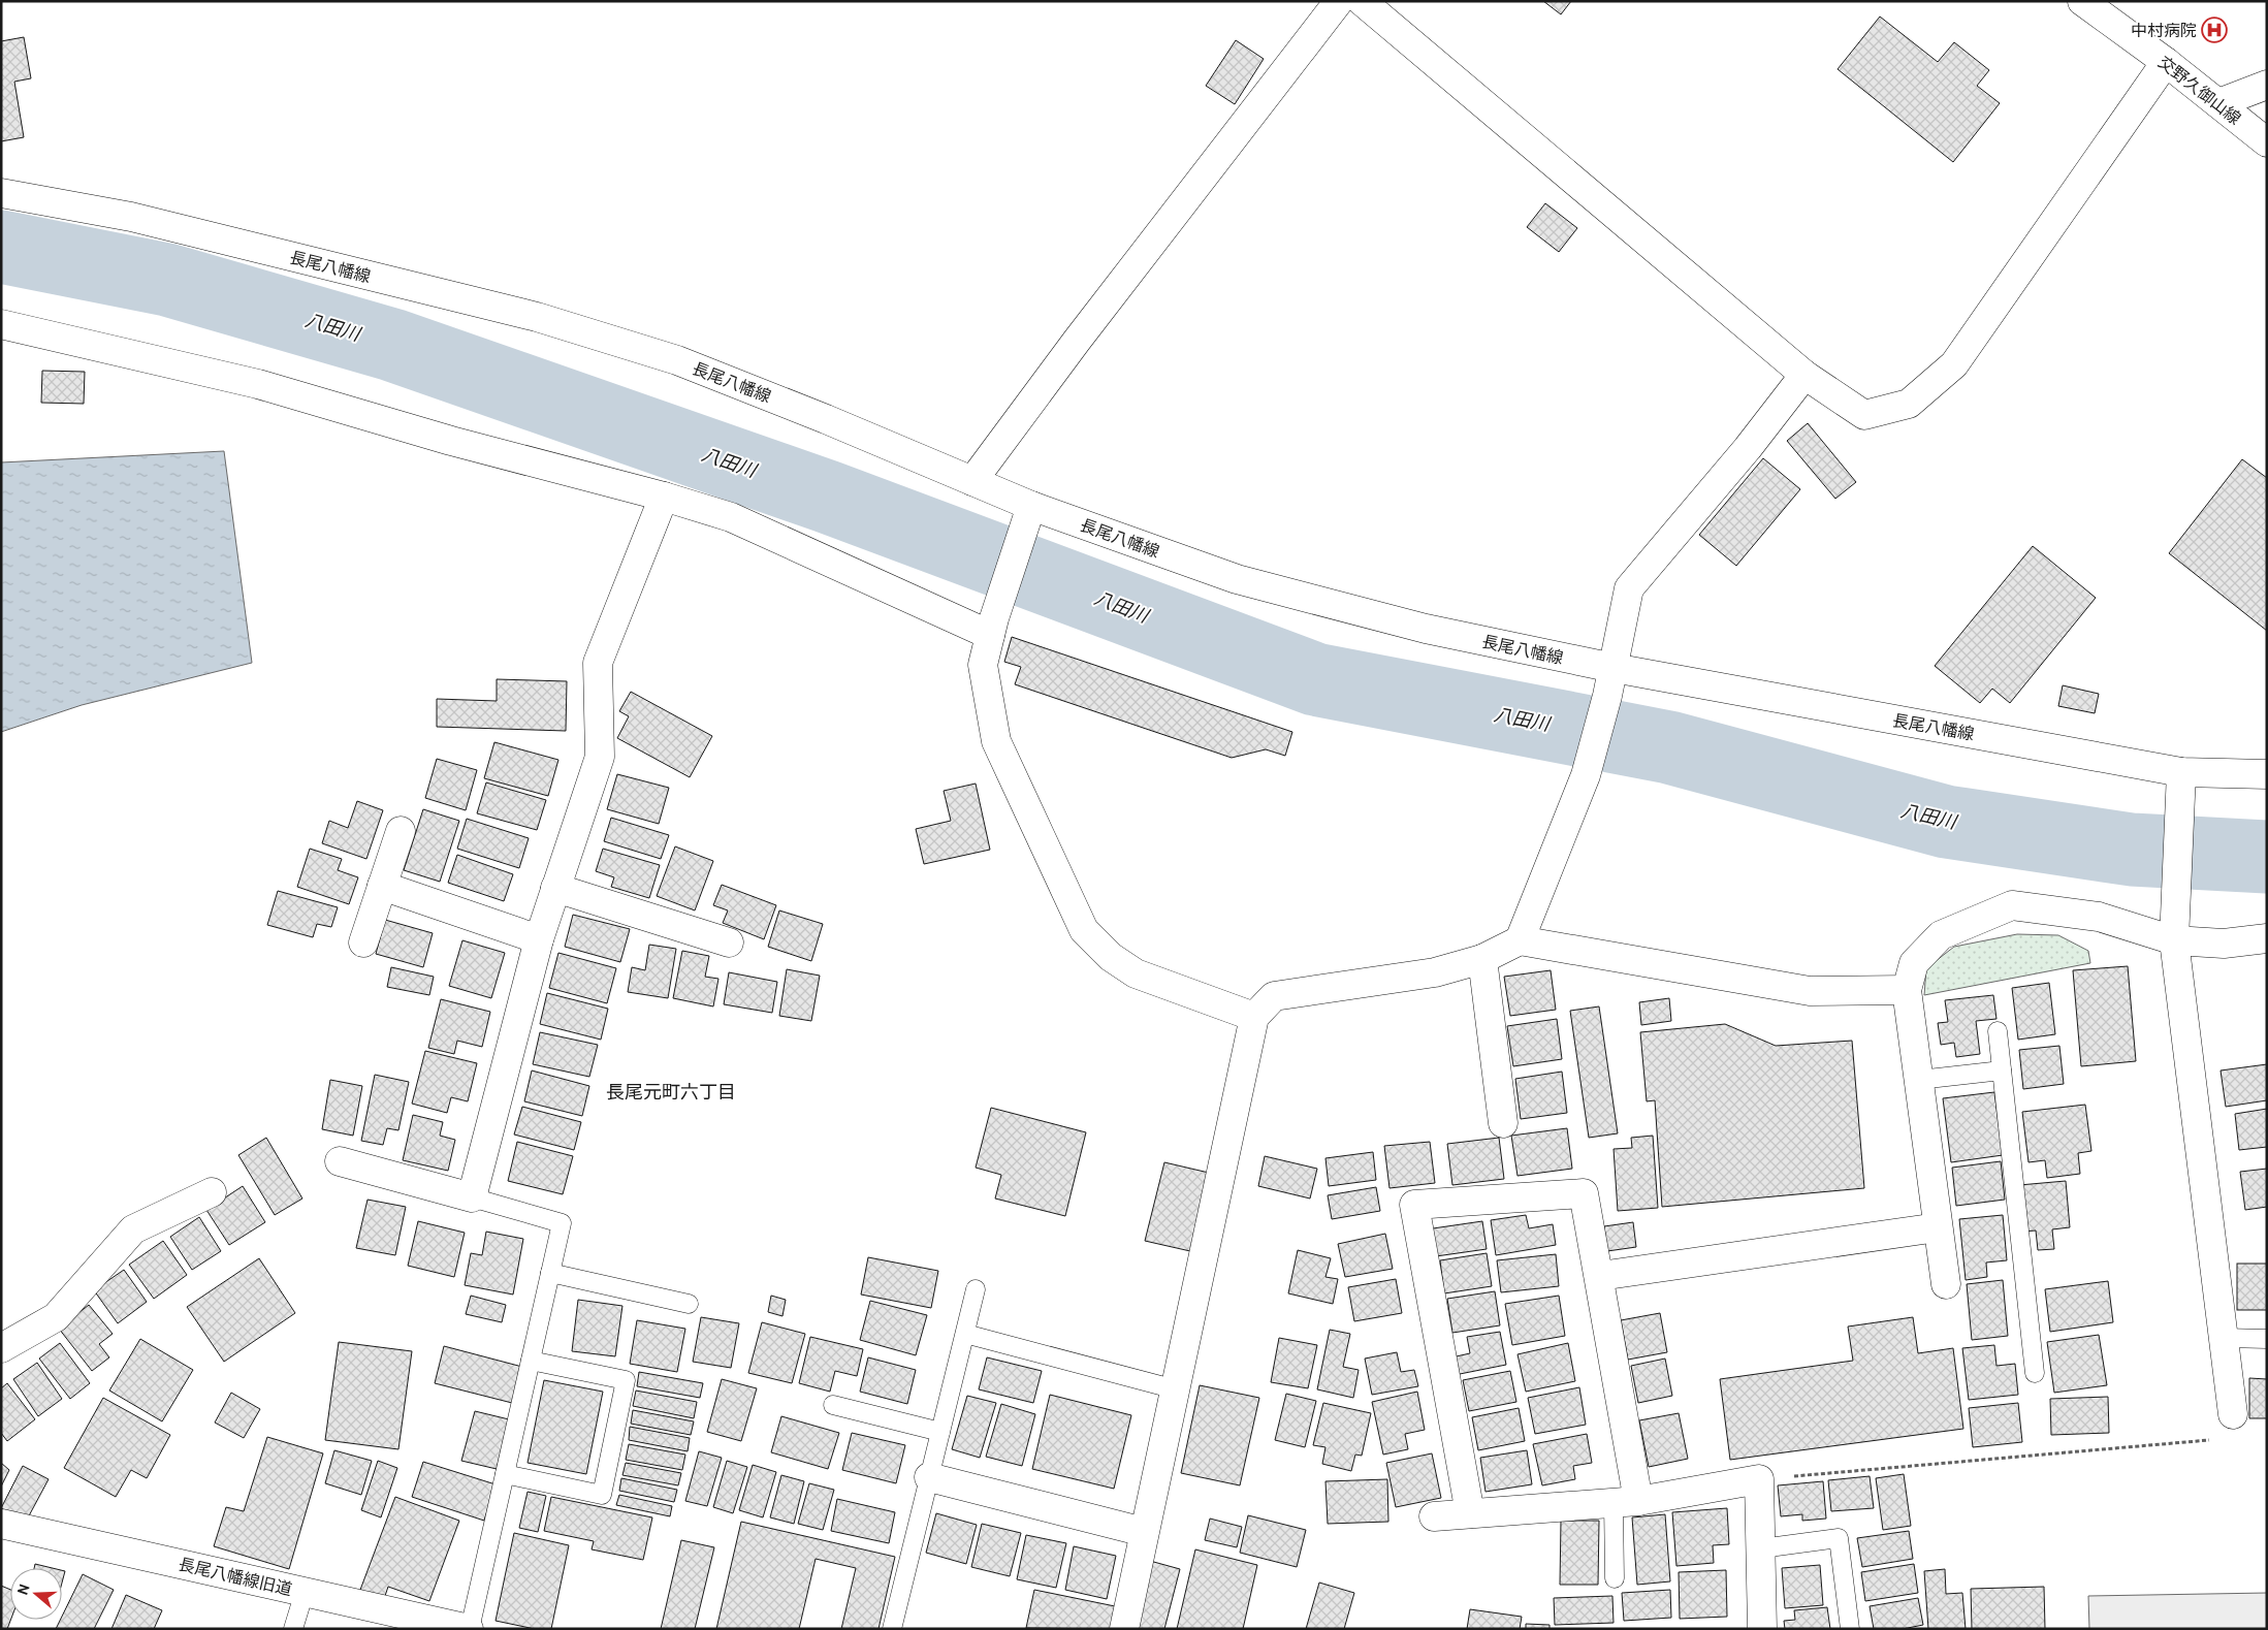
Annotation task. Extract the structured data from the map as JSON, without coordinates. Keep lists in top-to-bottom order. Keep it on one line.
{"streets":{"street":["交野久御山線","長尾八幡線","長尾八幡線旧道"]},"districts":["長尾元町六丁目"],"water":["八田川"],"places":{"hospital":["中村病院"]},"north":"left"}
